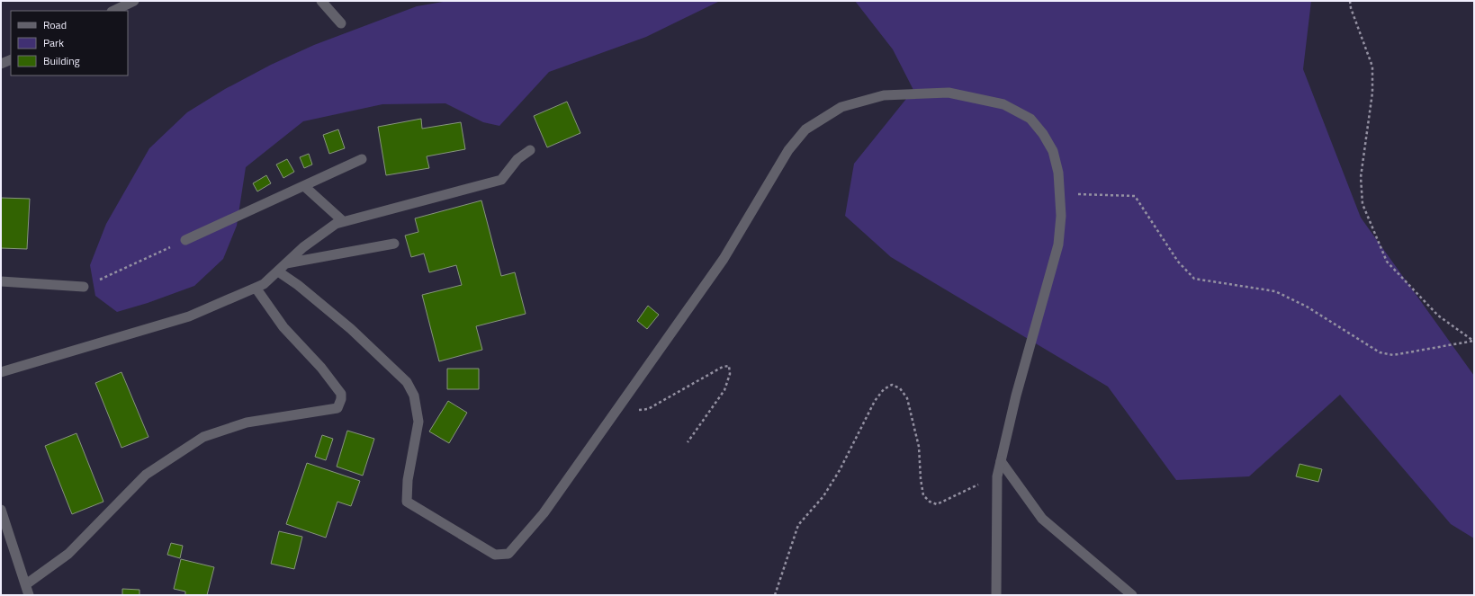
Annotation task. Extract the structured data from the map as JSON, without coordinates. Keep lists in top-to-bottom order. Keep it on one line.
{"legend":["Road","Park","Building"]}
